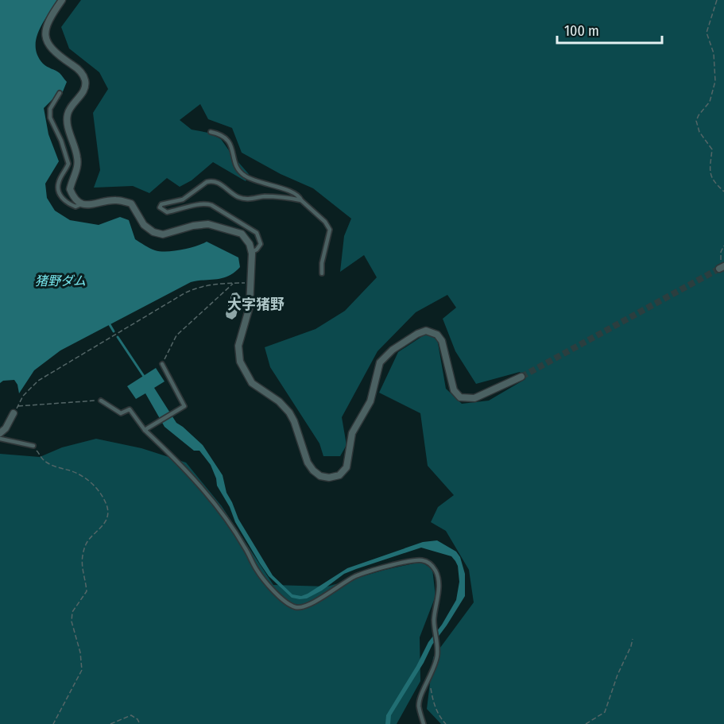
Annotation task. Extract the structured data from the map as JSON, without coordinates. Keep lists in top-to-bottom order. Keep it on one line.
{"districts":["大字猪野"],"water":["猪野ダム"],"scale_bar":"100 m"}
